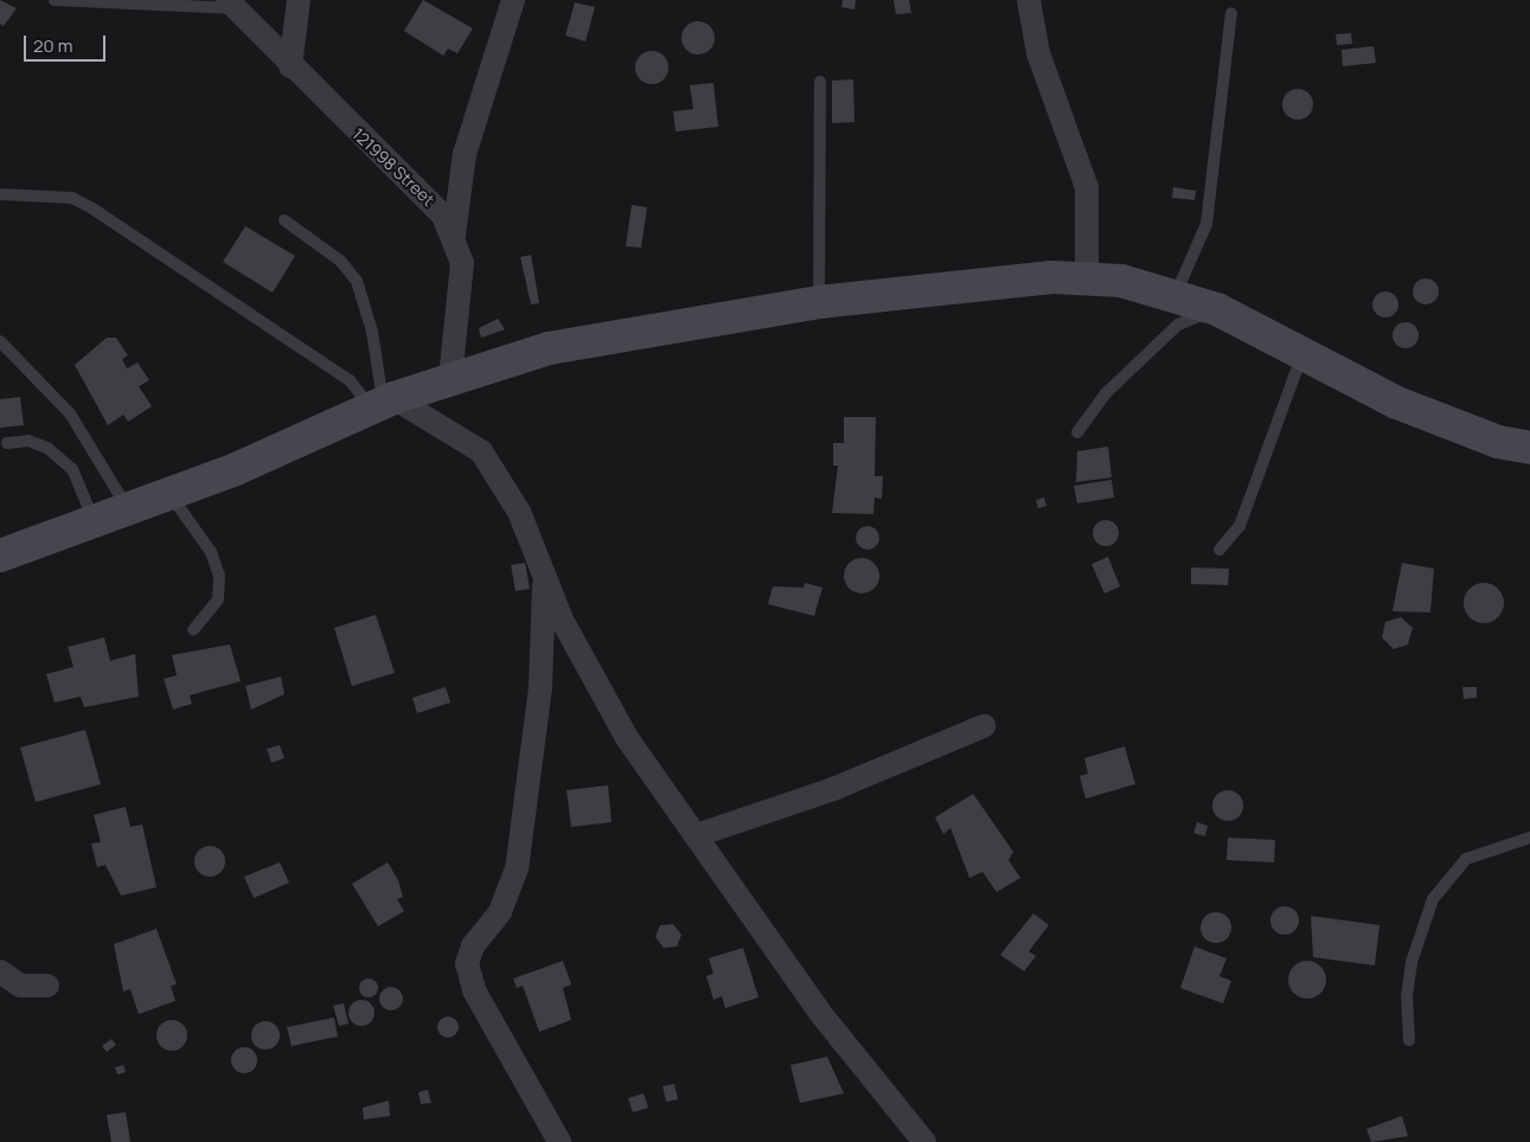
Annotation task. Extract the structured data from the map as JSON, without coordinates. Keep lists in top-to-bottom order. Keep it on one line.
{"streets":{"street":["121998 Street"]},"scale_bar":"20 m"}
